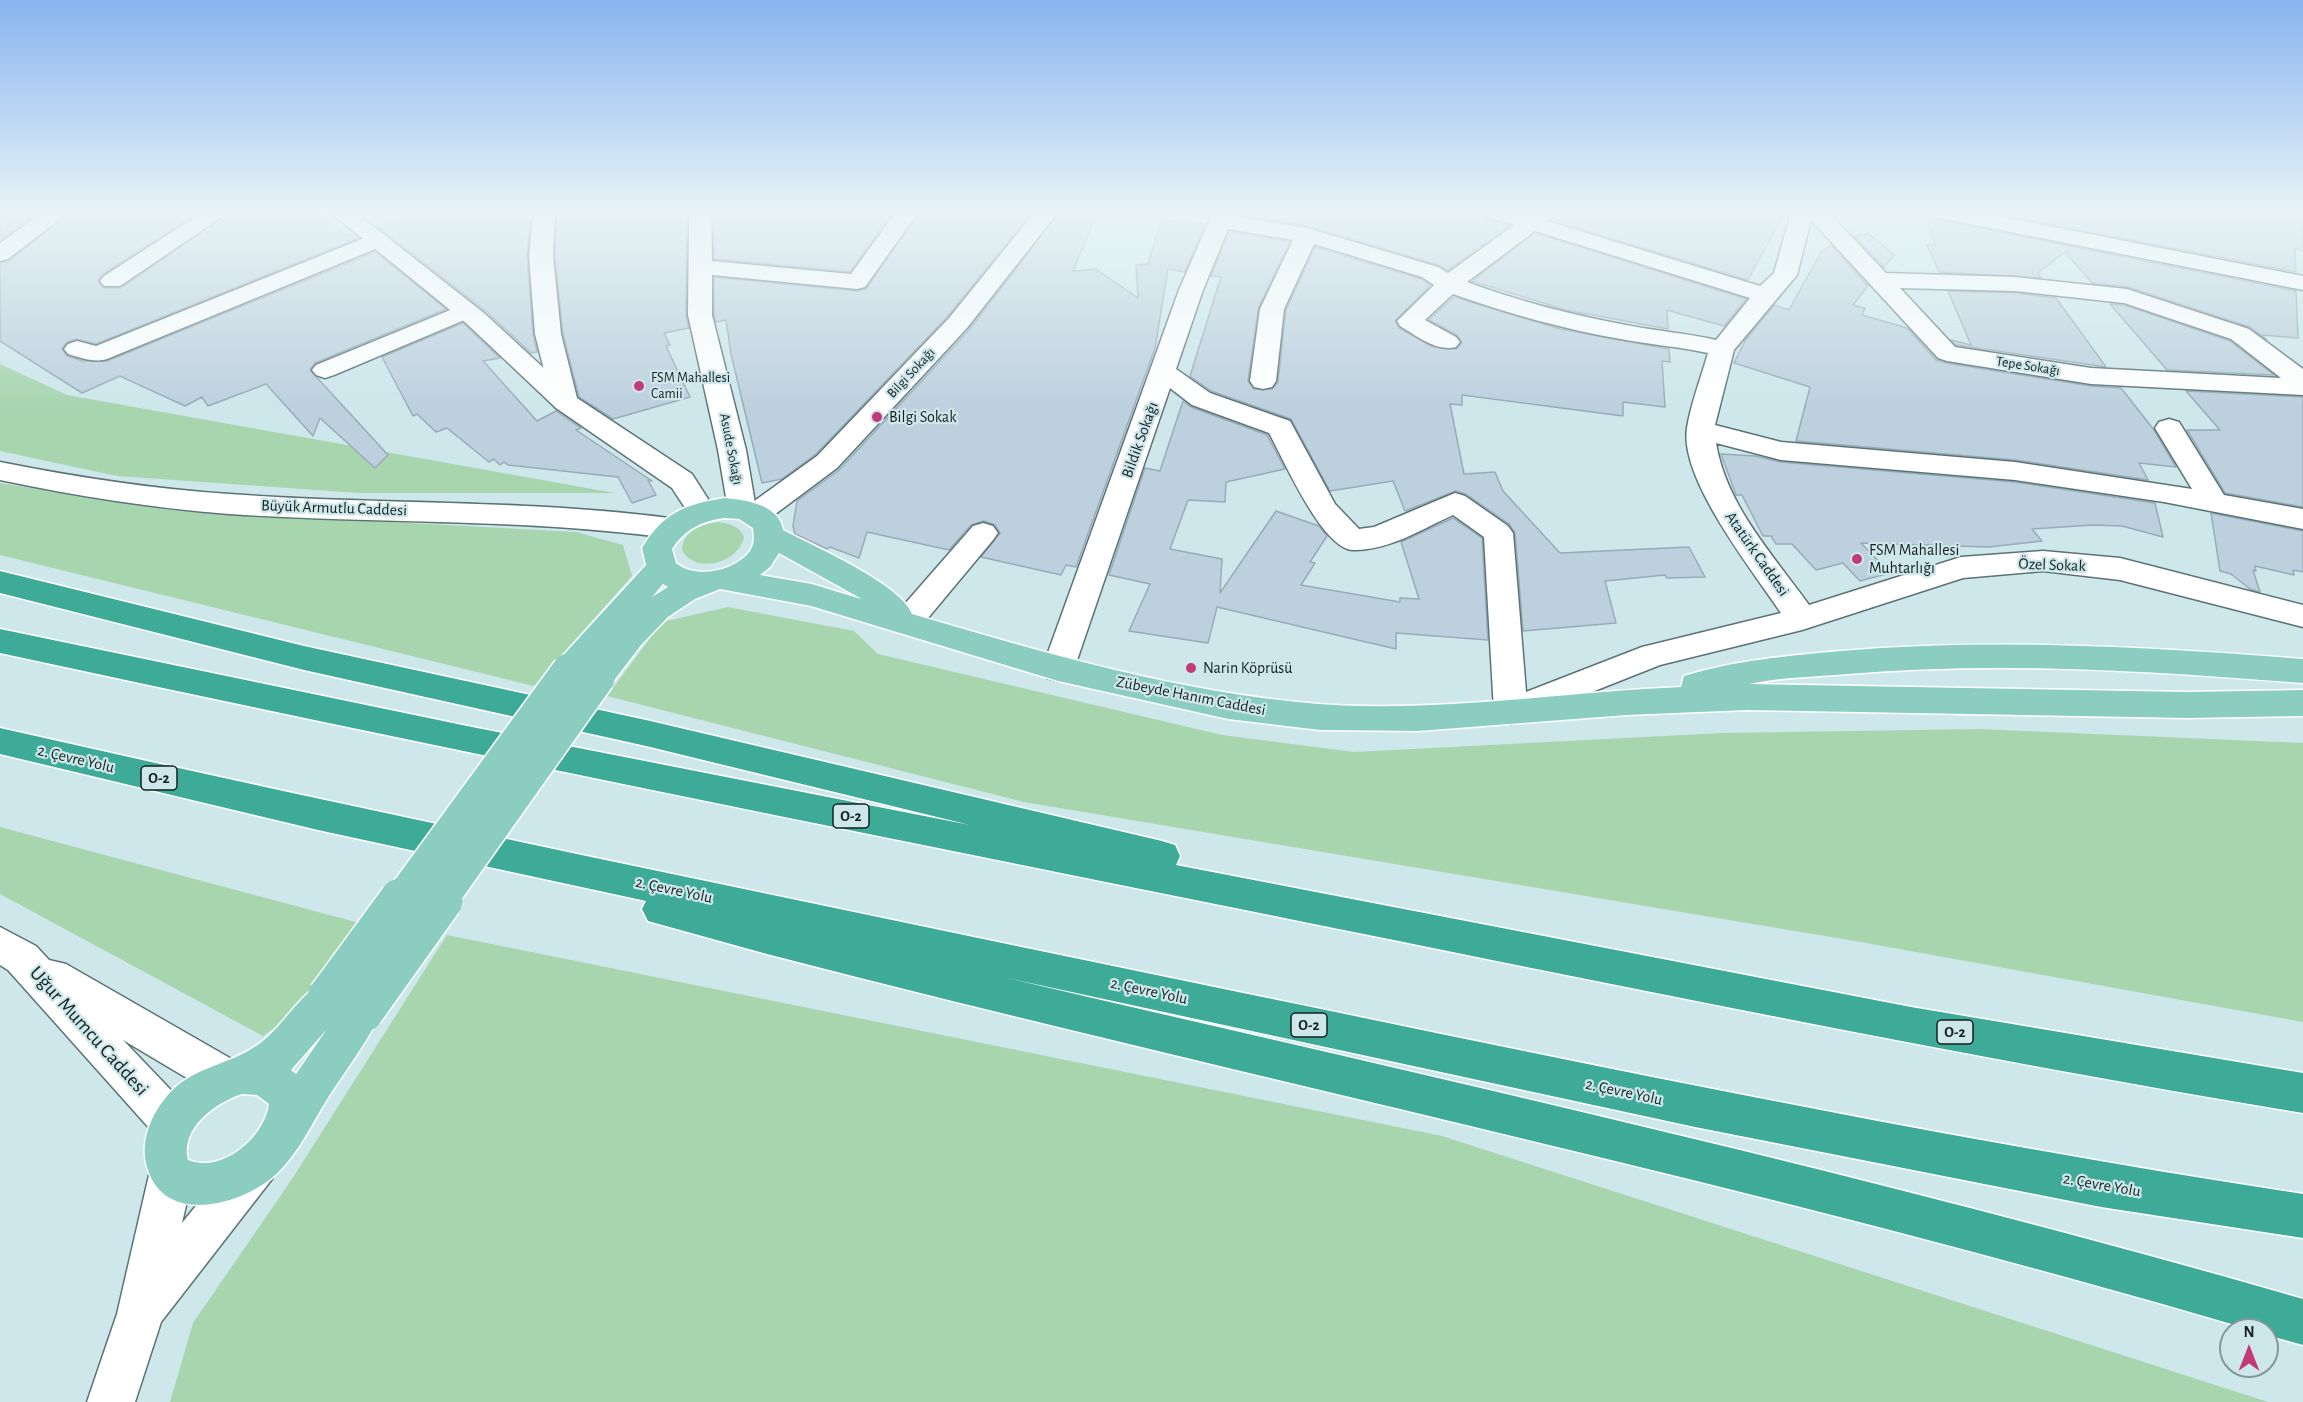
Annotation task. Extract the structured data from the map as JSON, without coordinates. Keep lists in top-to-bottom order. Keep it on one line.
{"streets":{"highway":["2. Çevre Yolu","O-2"],"main road":["Zübeyde Hanım Caddesi"],"street":["Tepe Sokağı","Bilgi Sokağı","Bildik Sokağı","Asude Sokağı","Büyük Armutlu Caddesi","Atatürk Caddesi","Özel Sokak","Uğur Mumcu Caddesi"]},"crossings":[["Bilgi Sokağı","Asude Sokağı"],["Bilgi Sokağı","Büyük Armutlu Caddesi"],["Bilgi Sokağı","Zübeyde Hanım Caddesi"],["Bildik Sokağı","Zübeyde Hanım Caddesi"],["Asude Sokağı","Büyük Armutlu Caddesi"],["Asude Sokağı","Zübeyde Hanım Caddesi"],["Büyük Armutlu Caddesi","Zübeyde Hanım Caddesi"],["Atatürk Caddesi","Özel Sokak"],["Atatürk Caddesi","Zübeyde Hanım Caddesi"]],"places":["FSM Mahallesi Camii","Bilgi Sokak","FSM Mahallesi Muhtarlığı","Narin Köprüsü"],"north":"top"}
